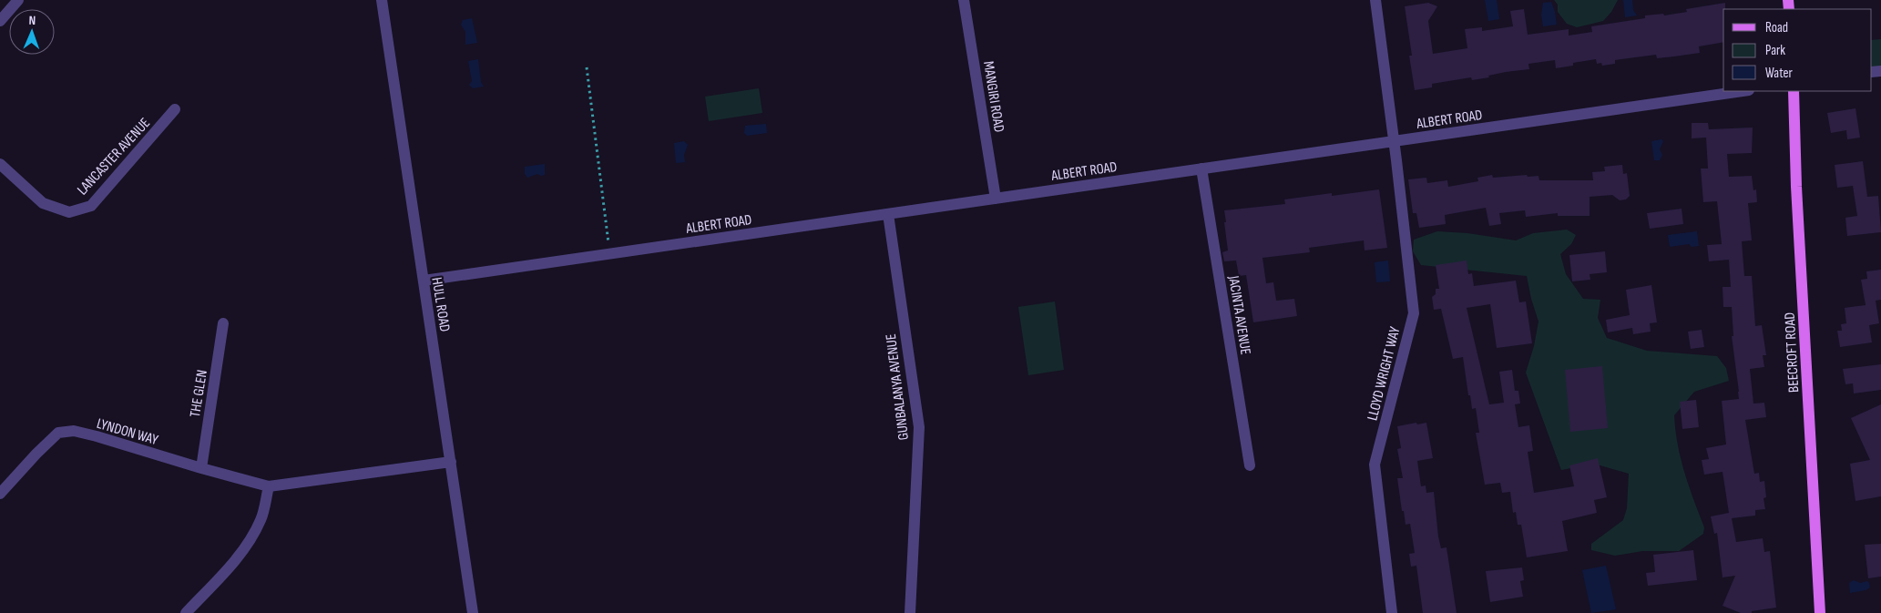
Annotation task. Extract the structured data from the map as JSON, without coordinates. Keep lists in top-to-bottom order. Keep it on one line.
{"streets":{"main road":["BEECROFT ROAD"],"street":["MANGIRI ROAD","ALBERT ROAD","LANCASTER AVENUE","HULL ROAD","JACINTA AVENUE","LLOYD WRIGHT WAY","GUNBALANYA AVENUE","THE GLEN","LYNDON WAY"]},"crossings":[["MANGIRI ROAD","ALBERT ROAD"],["ALBERT ROAD","HULL ROAD"],["ALBERT ROAD","JACINTA AVENUE"],["ALBERT ROAD","LLOYD WRIGHT WAY"],["ALBERT ROAD","GUNBALANYA AVENUE"],["HULL ROAD","LYNDON WAY"],["THE GLEN","LYNDON WAY"]],"legend":["Road","Park","Water"],"north":"top"}
